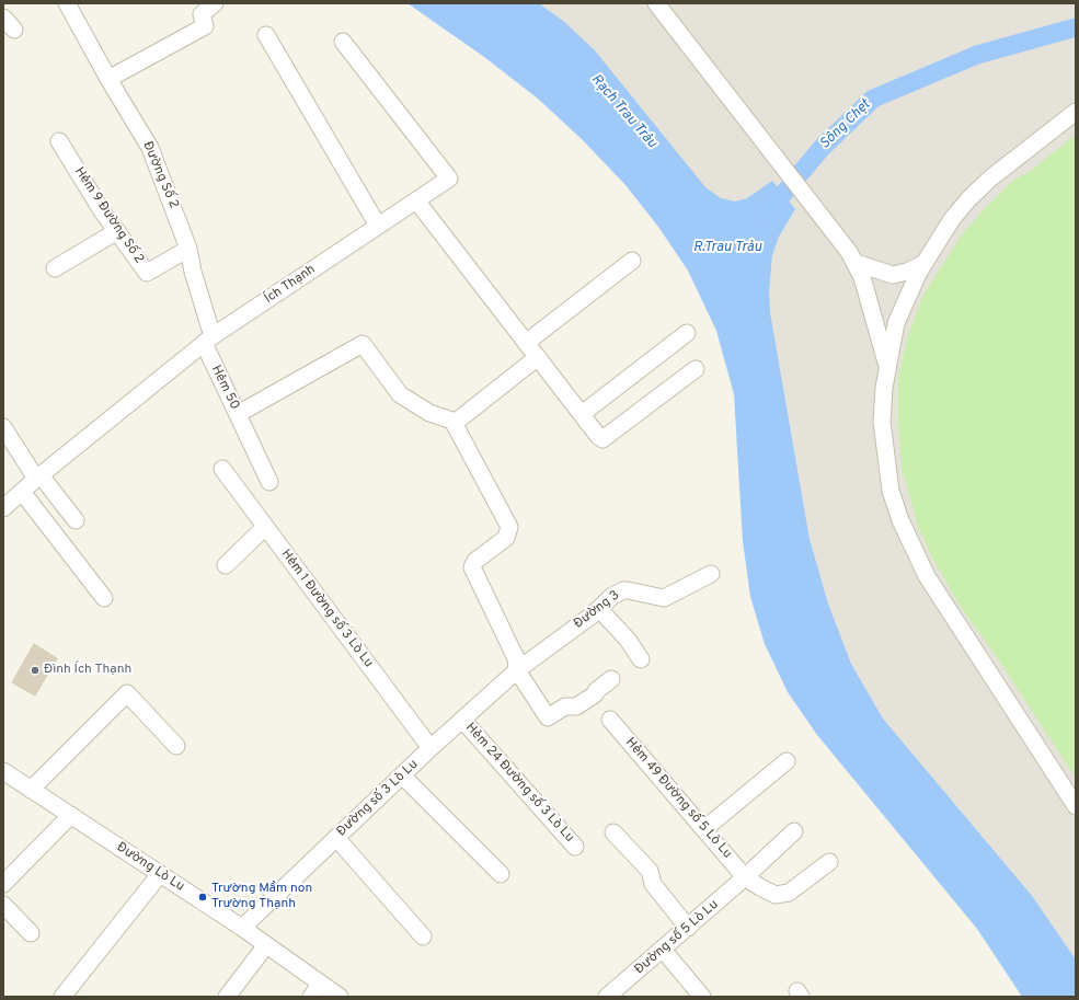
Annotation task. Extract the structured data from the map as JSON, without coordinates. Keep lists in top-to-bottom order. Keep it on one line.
{"streets":{"street":["Đường Số 2","Hẻm 9 Đường Số 2","Ích Thạnh","Hẻm 50","Hẻm 1 Đường số 3 Lò Lu","Đường 3","Hẻm 24 Đường số 3 Lò Lu","Đường số 3 Lò Lu","Hẻm 49 Đường số 5 Lò Lu","Đường Lò Lu","Đường số 5 Lò Lu"]},"crossings":[["Đường Số 2","Hẻm 9 Đường Số 2"],["Đường Số 2","Ích Thạnh"],["Đường Số 2","Hẻm 50"],["Ích Thạnh","Hẻm 50"],["Hẻm 1 Đường số 3 Lò Lu","Đường số 3 Lò Lu"],["Đường 3","Đường số 3 Lò Lu"],["Hẻm 24 Đường số 3 Lò Lu","Đường số 3 Lò Lu"],["Đường số 3 Lò Lu","Đường Lò Lu"],["Hẻm 49 Đường số 5 Lò Lu","Đường số 5 Lò Lu"]],"water":["Rạch Trau Trảu","Sông Chẹt","R.Trau Trảu"],"places":["Đình Ích Thạnh","Trường Mầm non Trường Thạnh"]}
